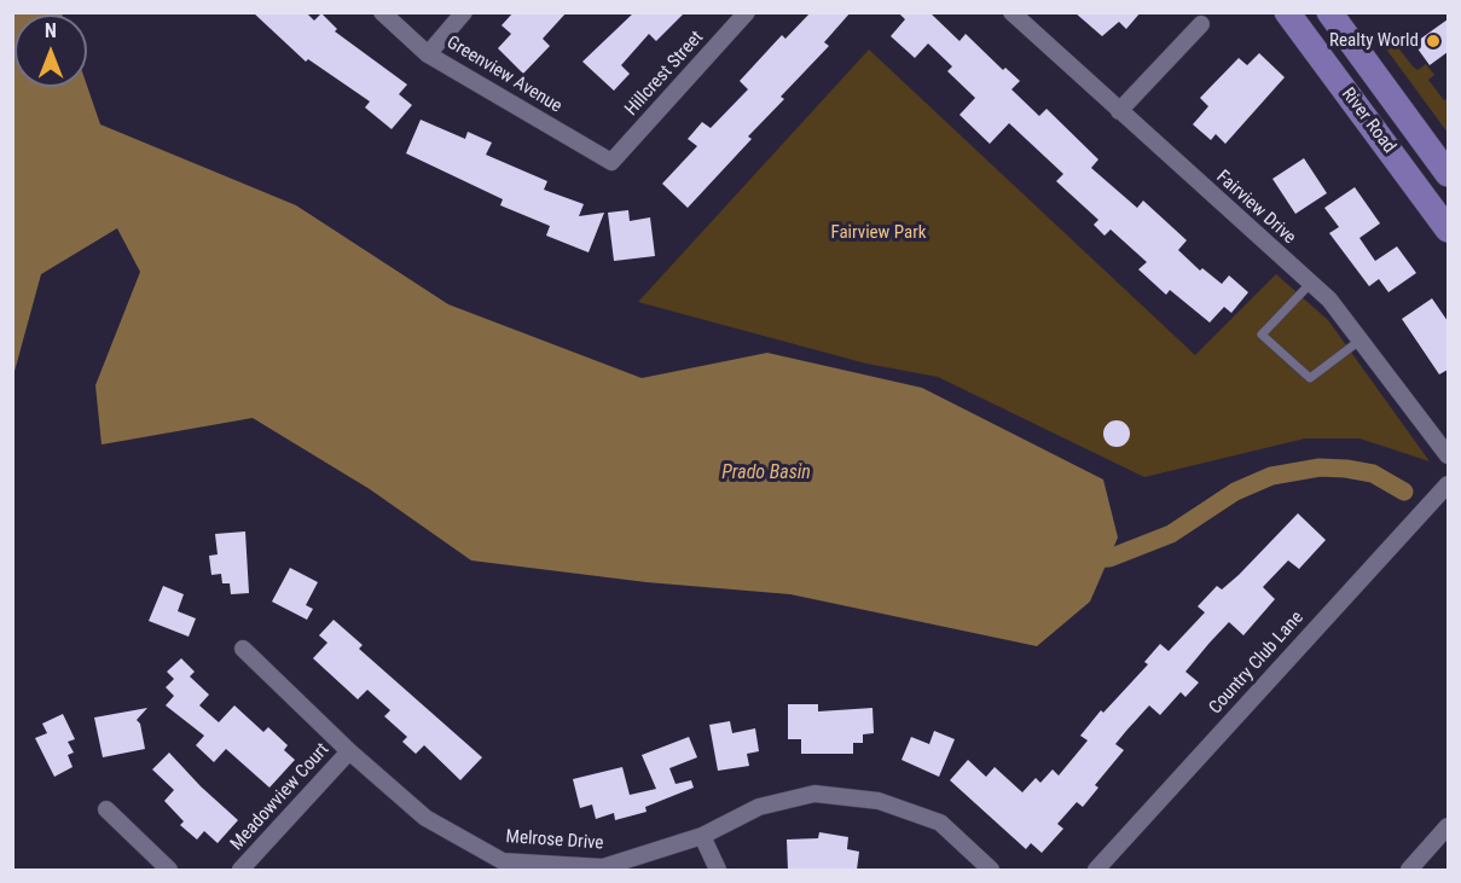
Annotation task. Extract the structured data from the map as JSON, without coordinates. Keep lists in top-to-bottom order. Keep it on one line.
{"streets":{"main road":["River Road"],"street":["Hillcrest Street","Greenview Avenue","Fairview Drive","Country Club Lane","Meadowview Court","Melrose Drive"]},"crossings":[["Hillcrest Street","Greenview Avenue"],["Meadowview Court","Melrose Drive"]],"water":["Prado Basin"],"parks":["Fairview Park"],"places":["Realty World"],"north":"top"}
